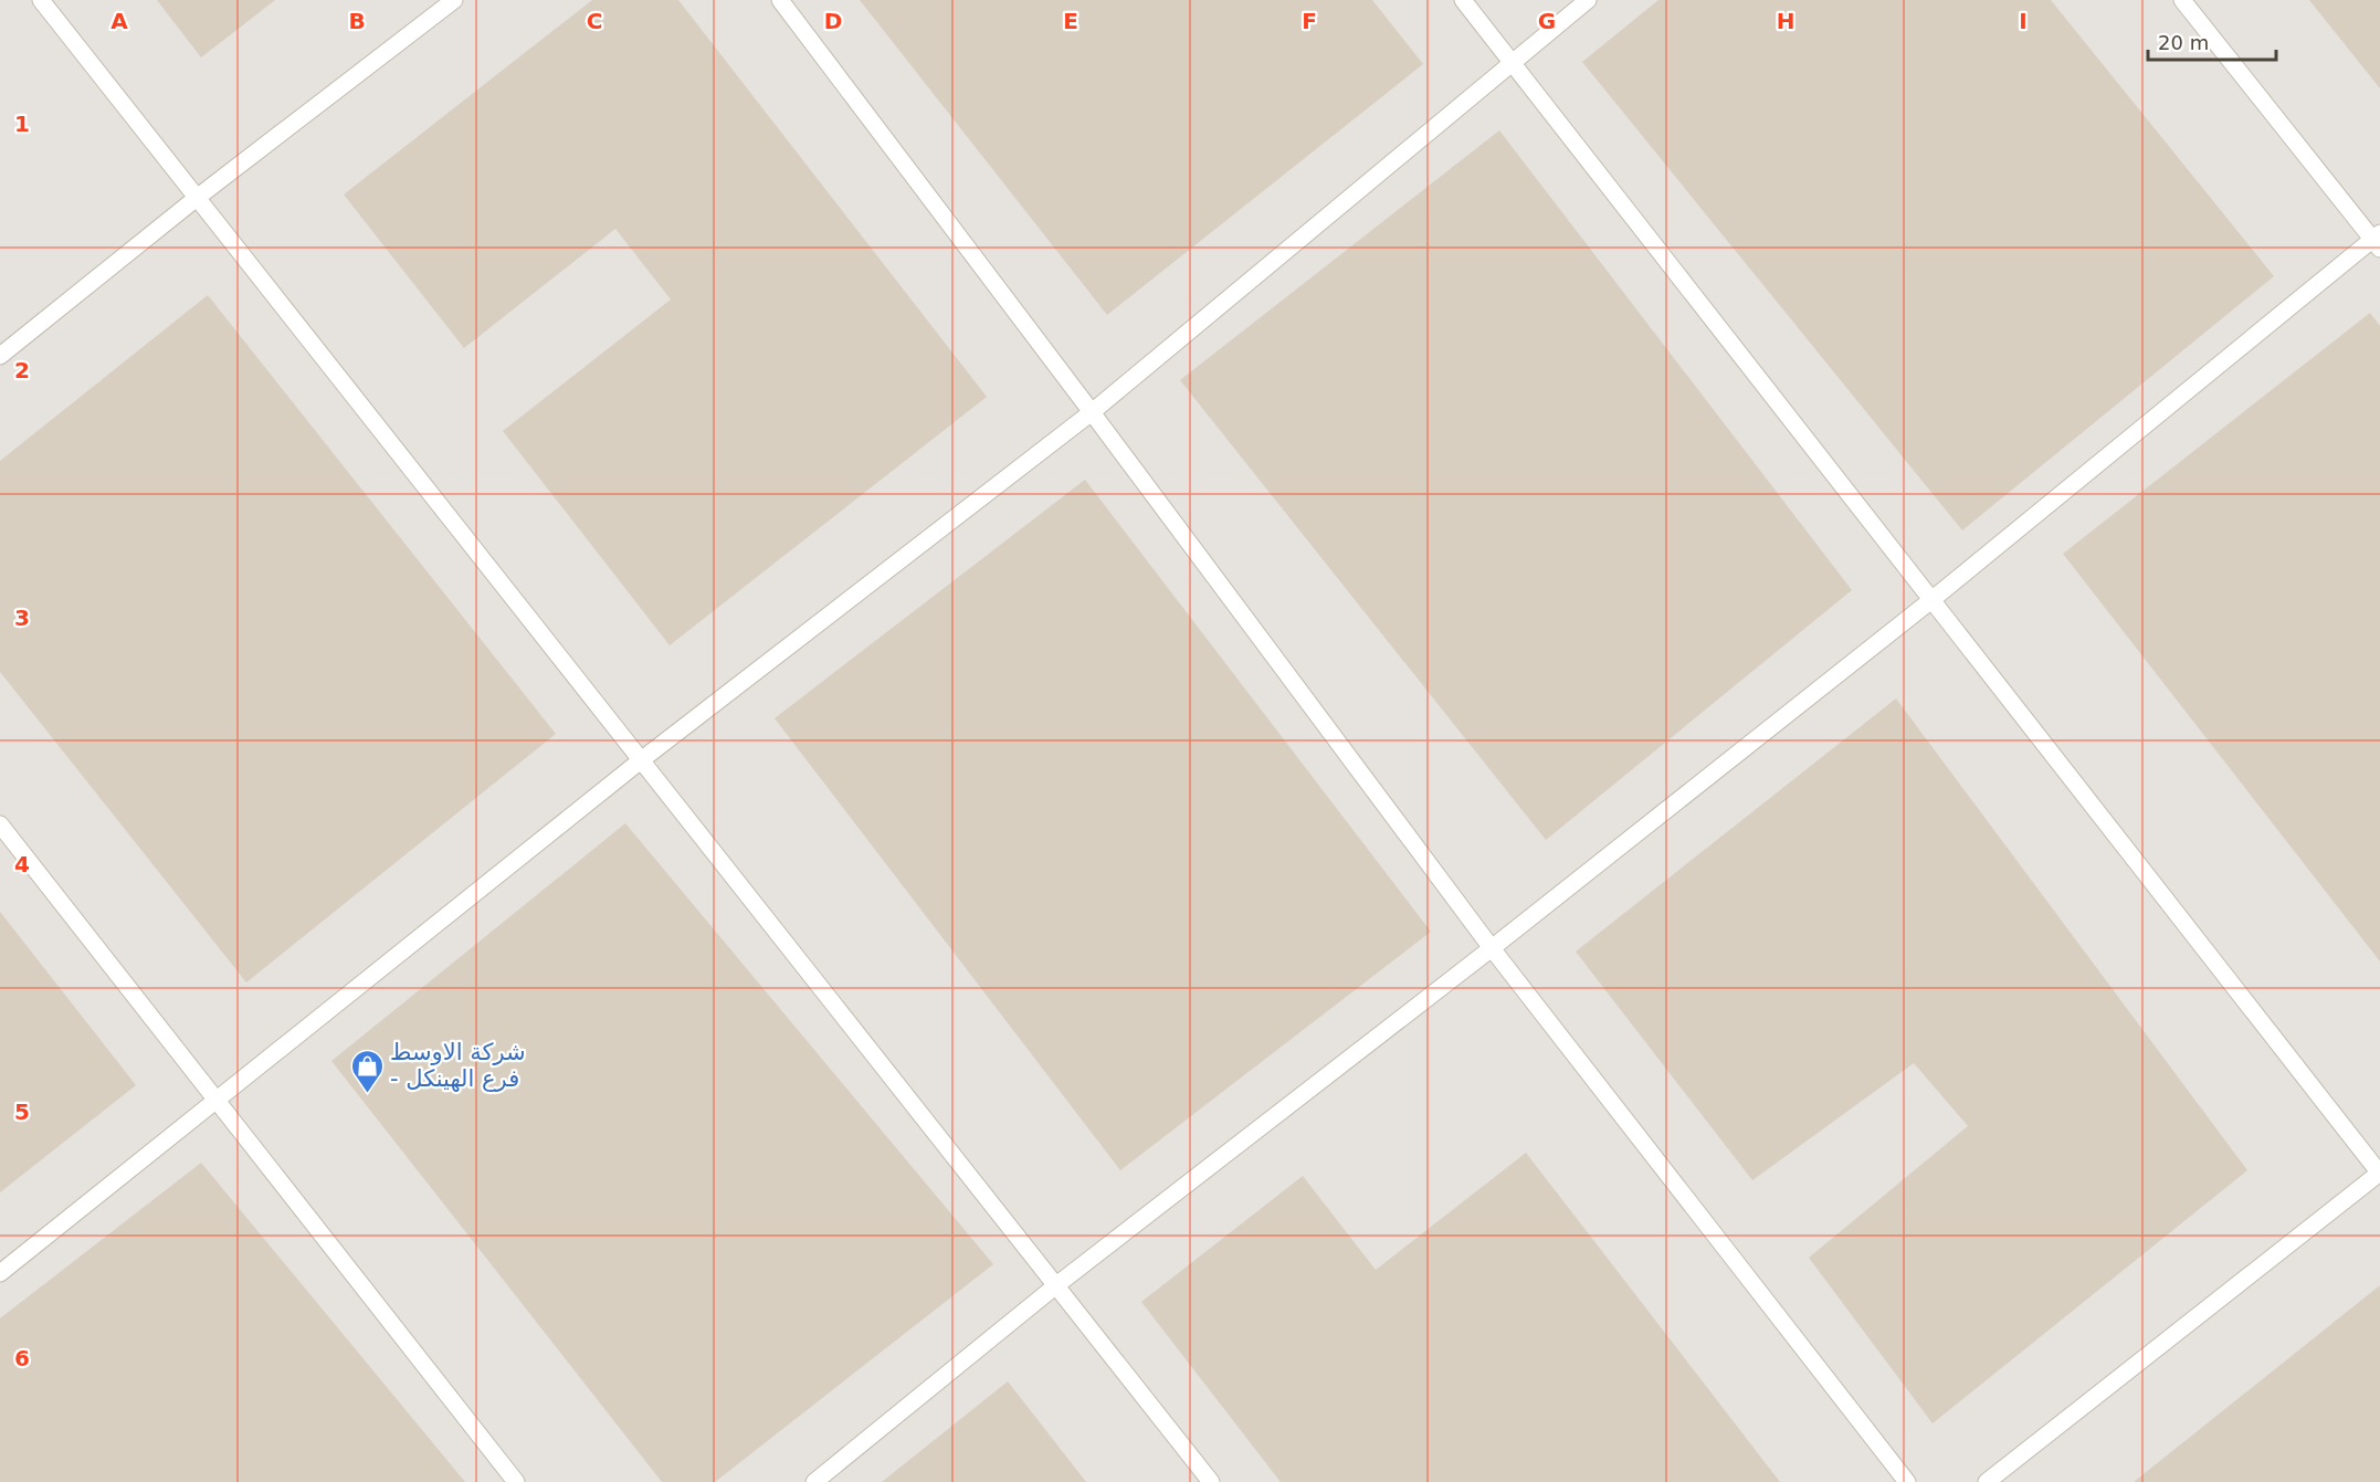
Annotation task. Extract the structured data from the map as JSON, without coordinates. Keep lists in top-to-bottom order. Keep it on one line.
{"places":{"shop":["شركة الاوسط - فرع الهينكل"]},"scale_bar":"20 m","grid":{"columns":["A","B","C","D","E","F","G","H","I"],"rows":["1","2","3","4","5","6"]}}
